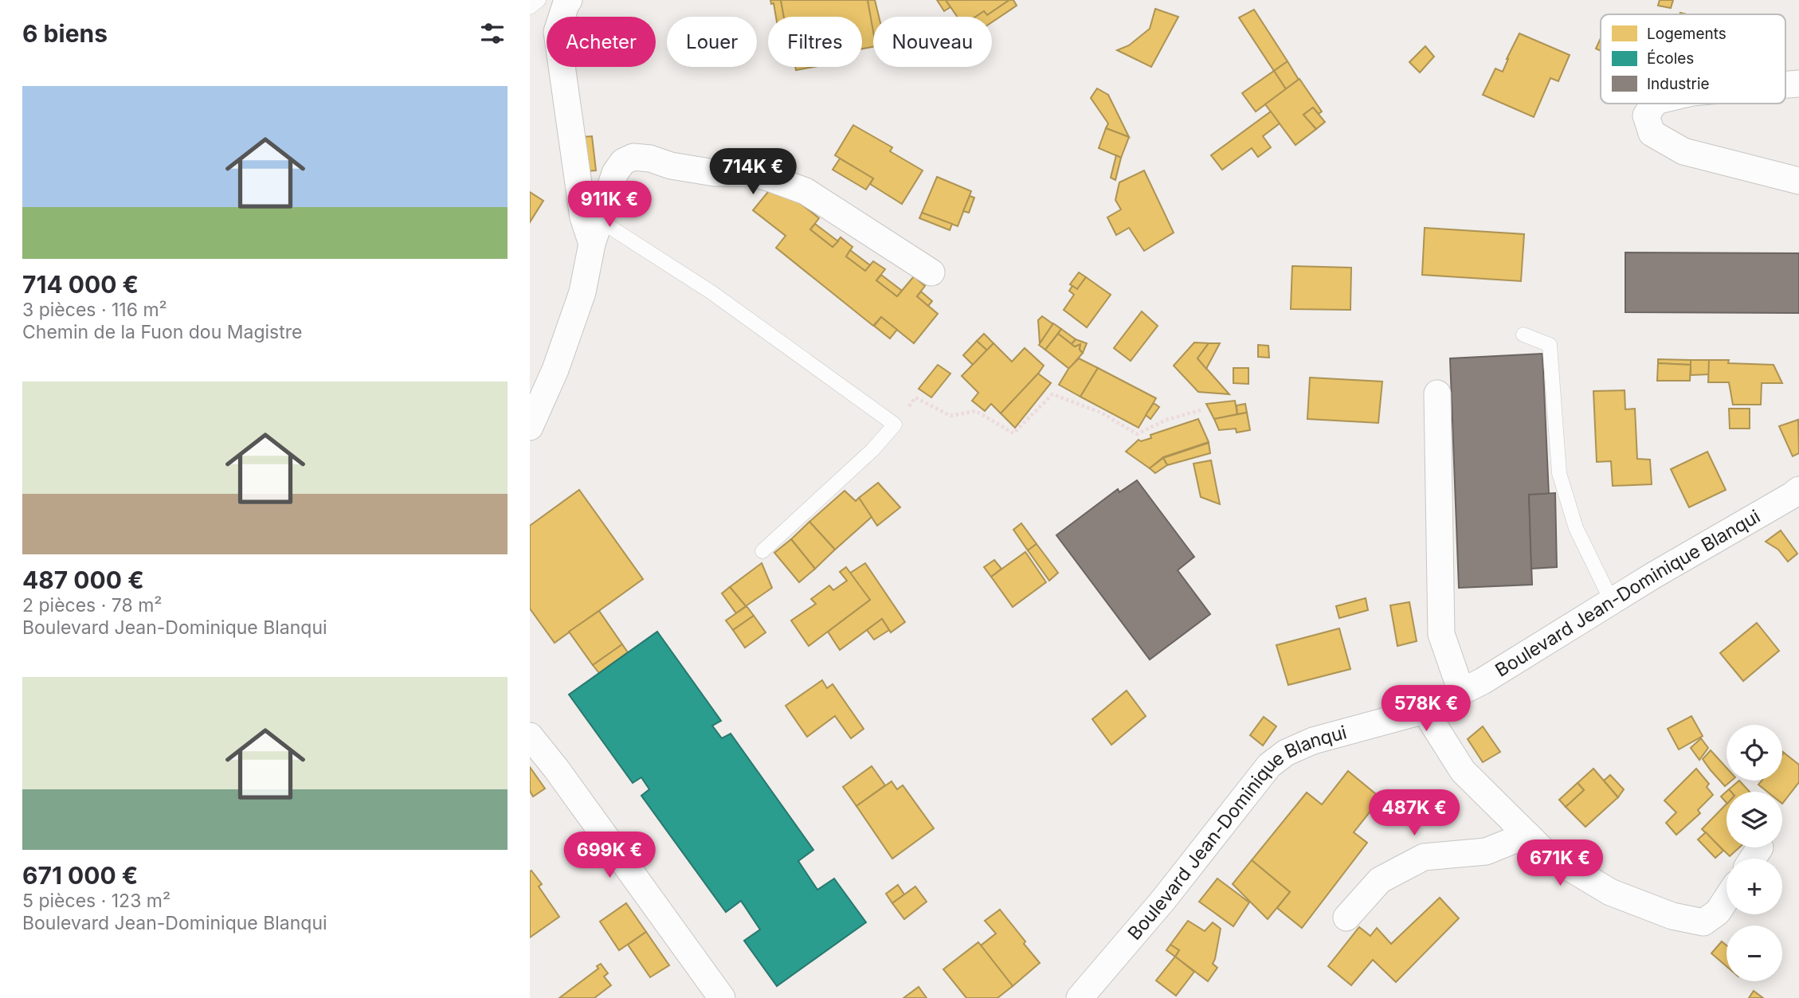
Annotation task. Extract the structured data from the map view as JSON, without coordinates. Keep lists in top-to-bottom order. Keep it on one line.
{"streets":{"street":["Boulevard Jean-Dominique Blanqui"]},"legend":["Logements","Écoles","Industrie"],"page":{"heading":"6 biens","chip":["Acheter","Louer","Filtres","Nouveau"],"list":[{"name":"714 000 €","note":"3 pièces · 116 m² · Chemin de la Fuon dou Magistre"},{"name":"487 000 €","note":"2 pièces · 78 m² · Boulevard Jean-Dominique Blanqui"},{"name":"671 000 €","note":"5 pièces · 123 m² · Boulevard Jean-Dominique Blanqui"}],"price":["714K €","911K €","578K €","487K €","699K €","671K €"],"map_buttons":["+","−"]}}
